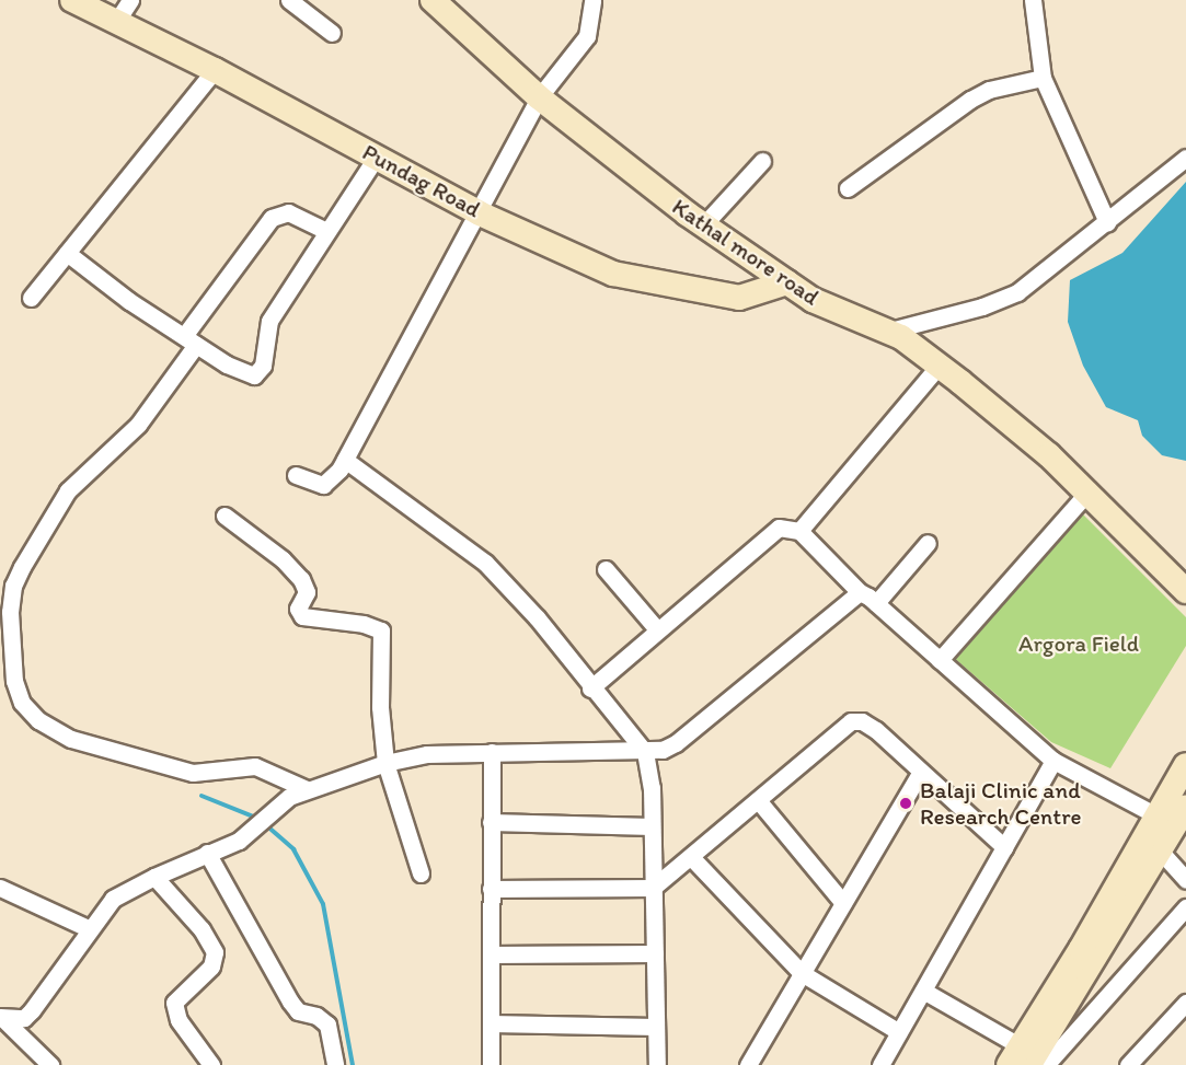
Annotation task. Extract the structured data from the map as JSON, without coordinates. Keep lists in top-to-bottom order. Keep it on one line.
{"streets":{"main road":["Pundag Road","Kathal more road"]},"crossings":[["Pundag Road","Kathal more road"]],"parks":["Argora Field"],"places":["Balaji Clinic and Research Centre"]}
